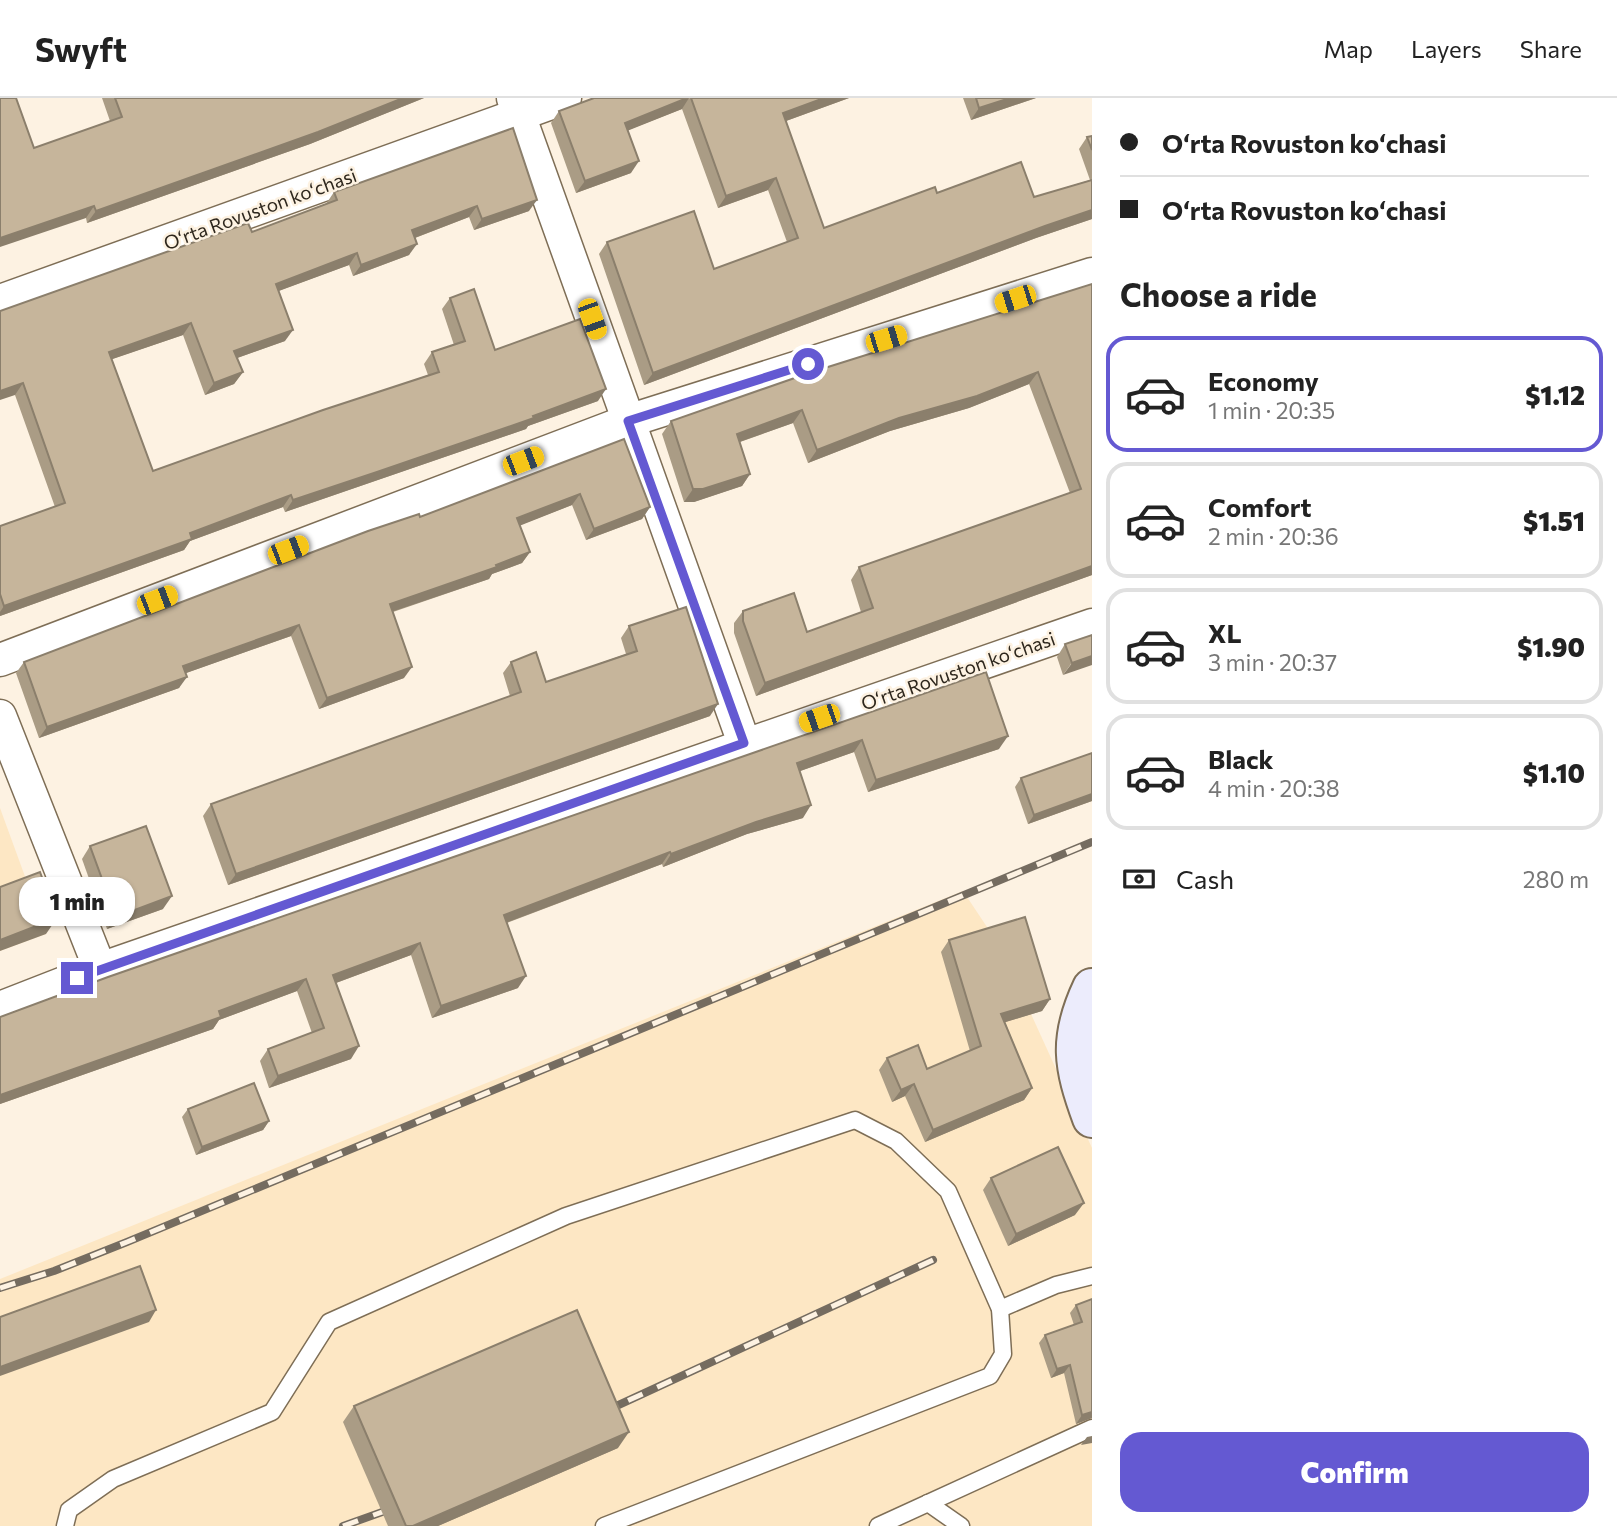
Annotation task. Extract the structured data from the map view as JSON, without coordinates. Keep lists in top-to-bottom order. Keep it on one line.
{"streets":{"street":["Oʻrta Rovuston koʻchasi"]},"page":{"header":"Swyft","nav":["Map","Layers","Share"],"banner":["Oʻrta Rovuston koʻchasi","Oʻrta Rovuston koʻchasi"],"heading":"Choose a ride","list":[{"name":"Economy","note":"1 min · 20:35","value":"$1.12"},{"name":"Comfort","note":"2 min · 20:36","value":"$1.51"},{"name":"XL","note":"3 min · 20:37","value":"$1.90"},{"name":"Black","note":"4 min · 20:38","value":"$1.10"}],"pay":["Cash","280 m"],"bubble":"1 min","buttons":"Confirm"}}
